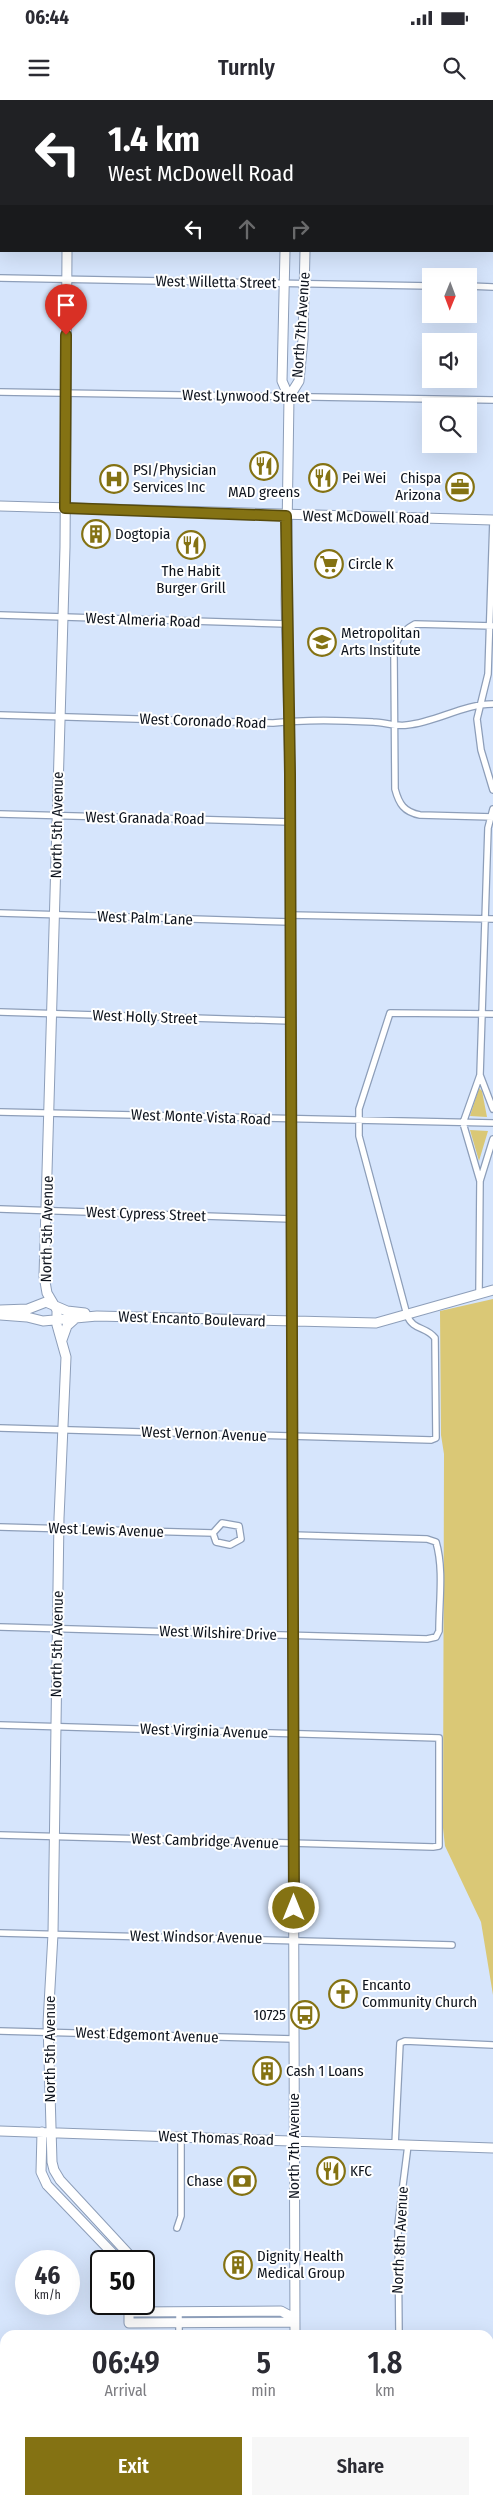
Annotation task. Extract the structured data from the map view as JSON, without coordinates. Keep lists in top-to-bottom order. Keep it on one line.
{"streets":{"street":["West Willetta Street","North 7th Avenue","West Lynwood Street","West McDowell Road","West Almeria Road","West Coronado Road","West Granada Road","North 5th Avenue","West Palm Lane","West Holly Street","West Monte Vista Road","West Cypress Street","West Encanto Boulevard","West Vernon Avenue","West Lewis Avenue","West Wilshire Drive","West Virginia Avenue","West Cambridge Avenue","West Windsor Avenue","West Edgemont Avenue","West Thomas Road","North 8th Avenue"]},"crossings":[["West Willetta Street","North 7th Avenue"],["West Willetta Street","North 5th Avenue"],["North 7th Avenue","West Lynwood Street"],["North 7th Avenue","West McDowell Road"],["North 7th Avenue","West Almeria Road"],["North 7th Avenue","West Coronado Road"],["North 7th Avenue","West Granada Road"],["North 7th Avenue","West Palm Lane"],["North 7th Avenue","West Holly Street"],["North 7th Avenue","West Monte Vista Road"],["North 7th Avenue","West Cypress Street"],["North 7th Avenue","West Encanto Boulevard"],["North 7th Avenue","West Vernon Avenue"],["North 7th Avenue","West Wilshire Drive"],["North 7th Avenue","West Virginia Avenue"],["North 7th Avenue","West Cambridge Avenue"],["North 7th Avenue","West Windsor Avenue"],["North 7th Avenue","West Edgemont Avenue"],["North 7th Avenue","West Thomas Road"],["West Lynwood Street","North 5th Avenue"],["West McDowell Road","North 5th Avenue"],["West Almeria Road","North 5th Avenue"],["West Coronado Road","North 5th Avenue"],["West Granada Road","North 5th Avenue"],["North 5th Avenue","West Palm Lane"],["North 5th Avenue","West Holly Street"],["North 5th Avenue","West Monte Vista Road"],["North 5th Avenue","West Cypress Street"],["North 5th Avenue","West Encanto Boulevard"],["North 5th Avenue","West Vernon Avenue"],["North 5th Avenue","West Lewis Avenue"],["North 5th Avenue","West Wilshire Drive"],["North 5th Avenue","West Virginia Avenue"],["North 5th Avenue","West Cambridge Avenue"],["North 5th Avenue","West Windsor Avenue"],["North 5th Avenue","West Edgemont Avenue"],["North 5th Avenue","West Thomas Road"],["West Encanto Boulevard","West Vernon Avenue"],["West Virginia Avenue","West Cambridge Avenue"],["West Thomas Road","North 8th Avenue"]],"places":{"restaurant":["MAD greens","Pei Wei","The Habit Burger Grill","KFC"],"hospital":["PSI/Physician Services Inc"],"office":["Chispa Arizona"],"building":["Dogtopia","Cash 1 Loans","Dignity Health Medical Group"],"supermarket":["Circle K"],"school or university":["Metropolitan Arts Institute"],"church":["Encanto Community Church"],"bus stop":["10725"],"bank":["Chase"]},"north":"bottom","page":{"status":"06:44","header":"Turnly","turn":["1.4 km","West McDowell Road"],"speed":"46 km/h","limit":"50","eta":["06:49","Arrival","5","min","1.8","km"],"buttons":["Exit","Share"]}}
